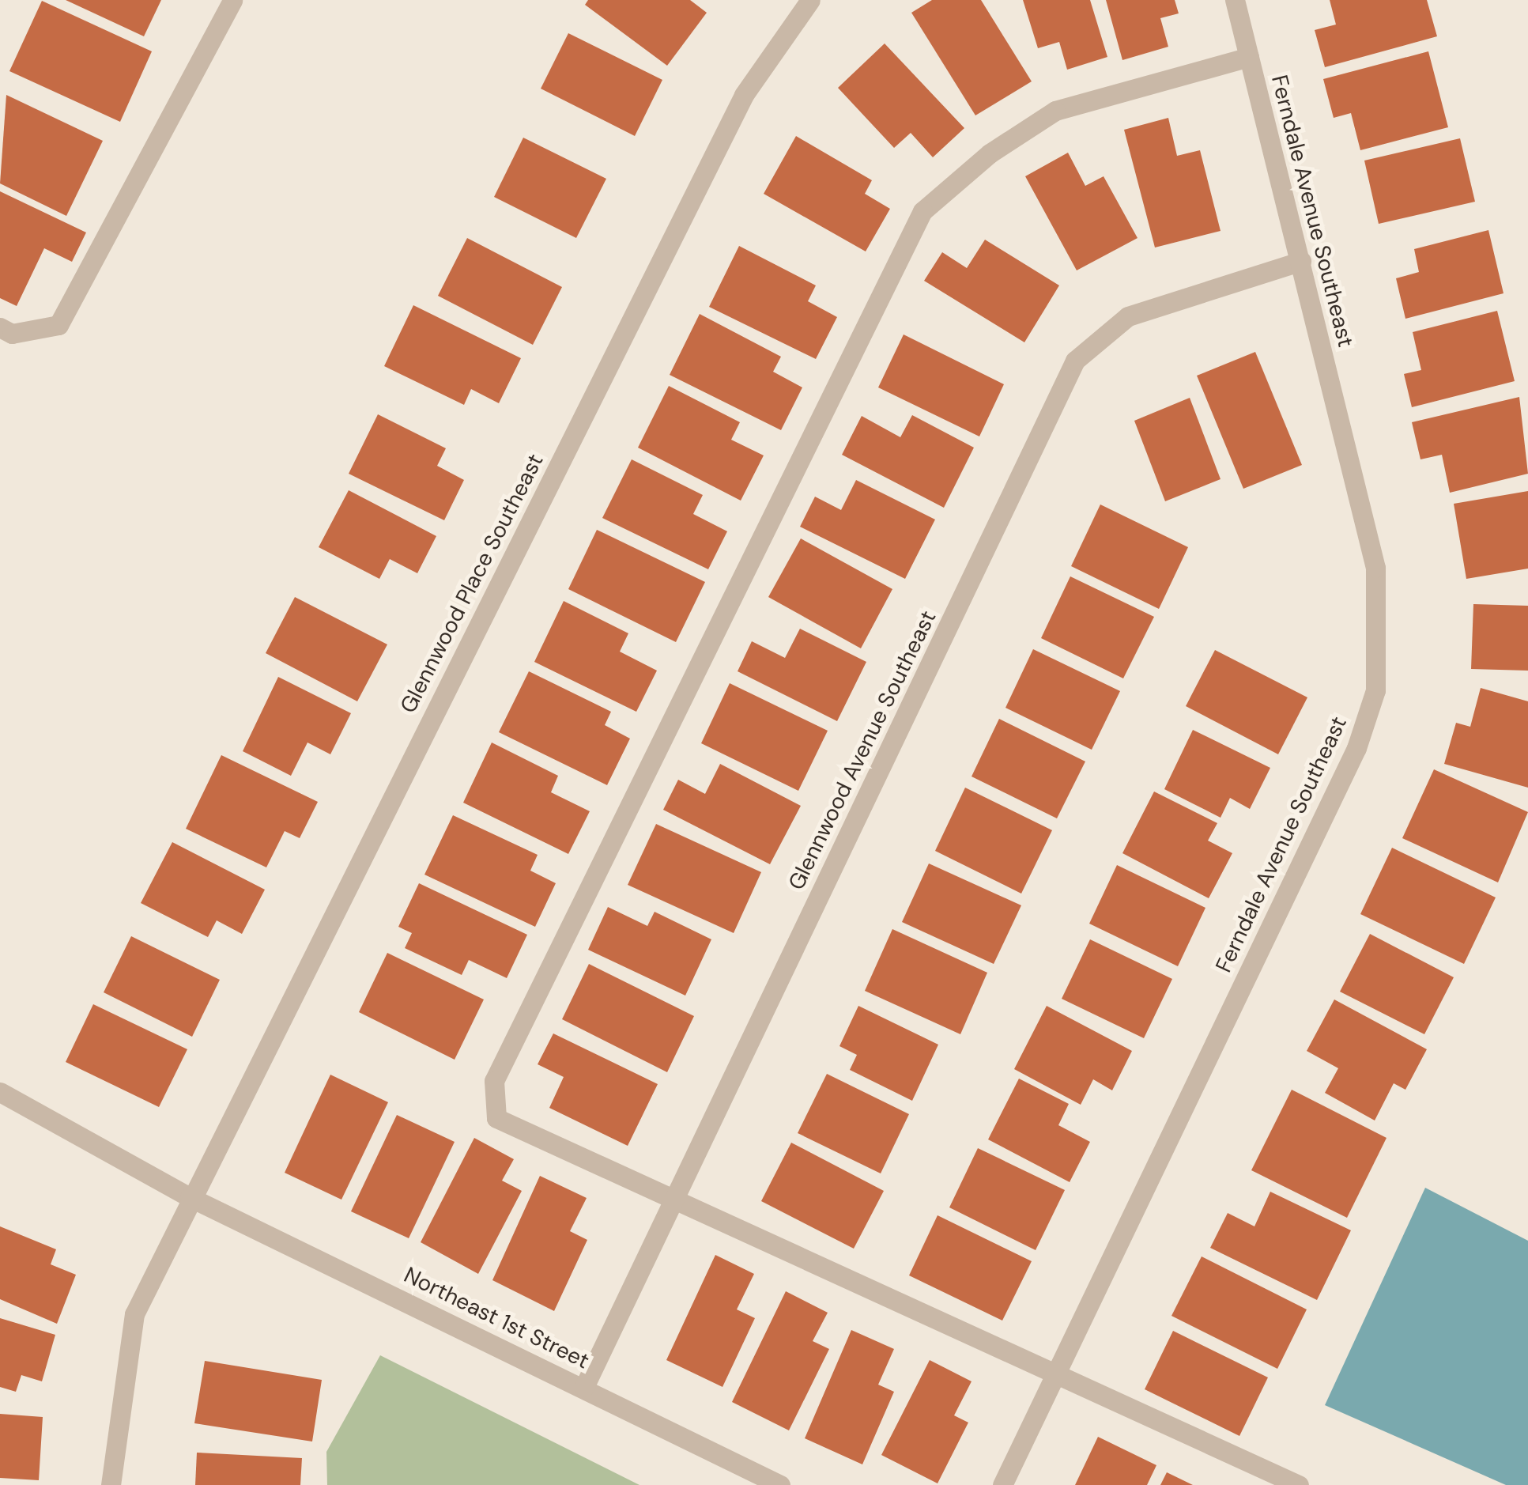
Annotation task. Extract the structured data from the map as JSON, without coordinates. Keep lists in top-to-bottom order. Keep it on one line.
{"streets":{"street":["Ferndale Avenue Southeast","Glennwood Place Southeast","Glennwood Avenue Southeast","Northeast 1st Street"]},"crossings":[["Ferndale Avenue Southeast","Glennwood Avenue Southeast"],["Glennwood Place Southeast","Northeast 1st Street"],["Glennwood Avenue Southeast","Northeast 1st Street"]]}
